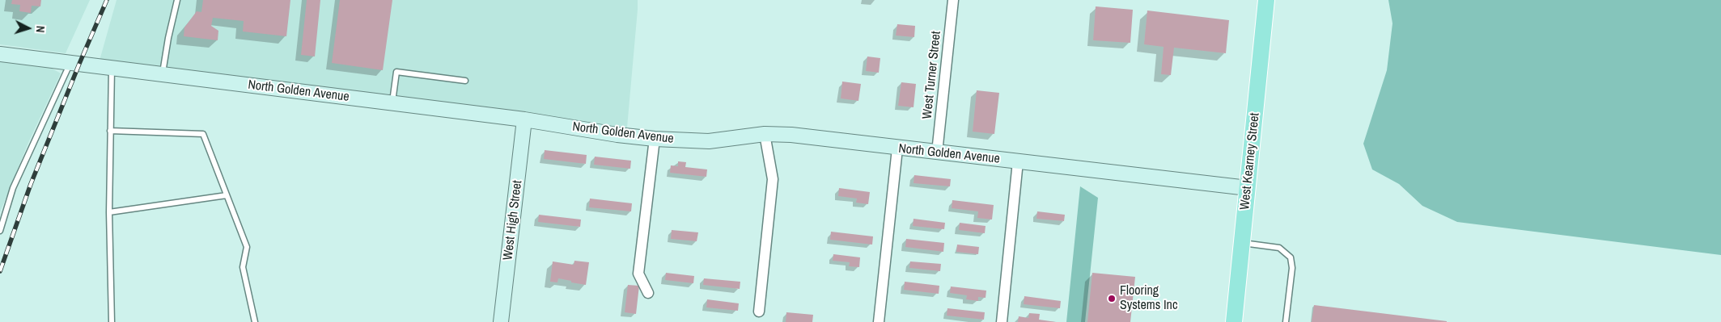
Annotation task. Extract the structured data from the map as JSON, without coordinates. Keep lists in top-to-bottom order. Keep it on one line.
{"streets":{"main road":["West Kearney Street"],"street":["West Turner Street","North Golden Avenue","West High Street"]},"crossings":[["West Turner Street","North Golden Avenue"],["North Golden Avenue","West Kearney Street"],["North Golden Avenue","West High Street"]],"places":["Flooring Systems Inc"],"north":"right"}
